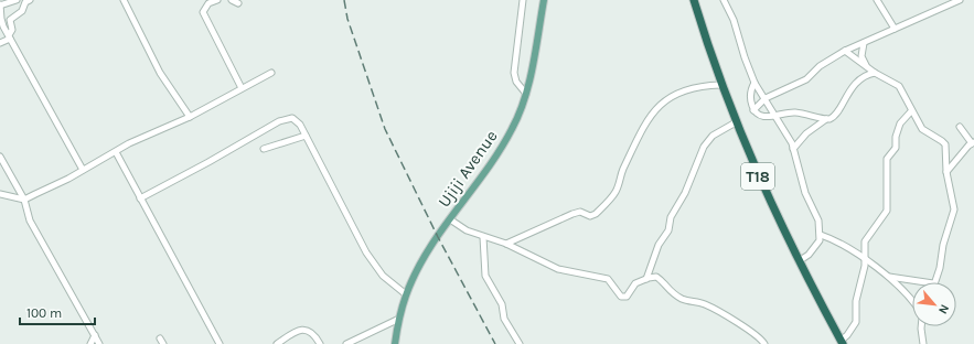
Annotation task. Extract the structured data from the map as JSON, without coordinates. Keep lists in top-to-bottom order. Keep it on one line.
{"streets":{"highway":["T18"],"main road":["Ujiji Avenue"]},"scale_bar":"100 m","north":"bottom right"}
